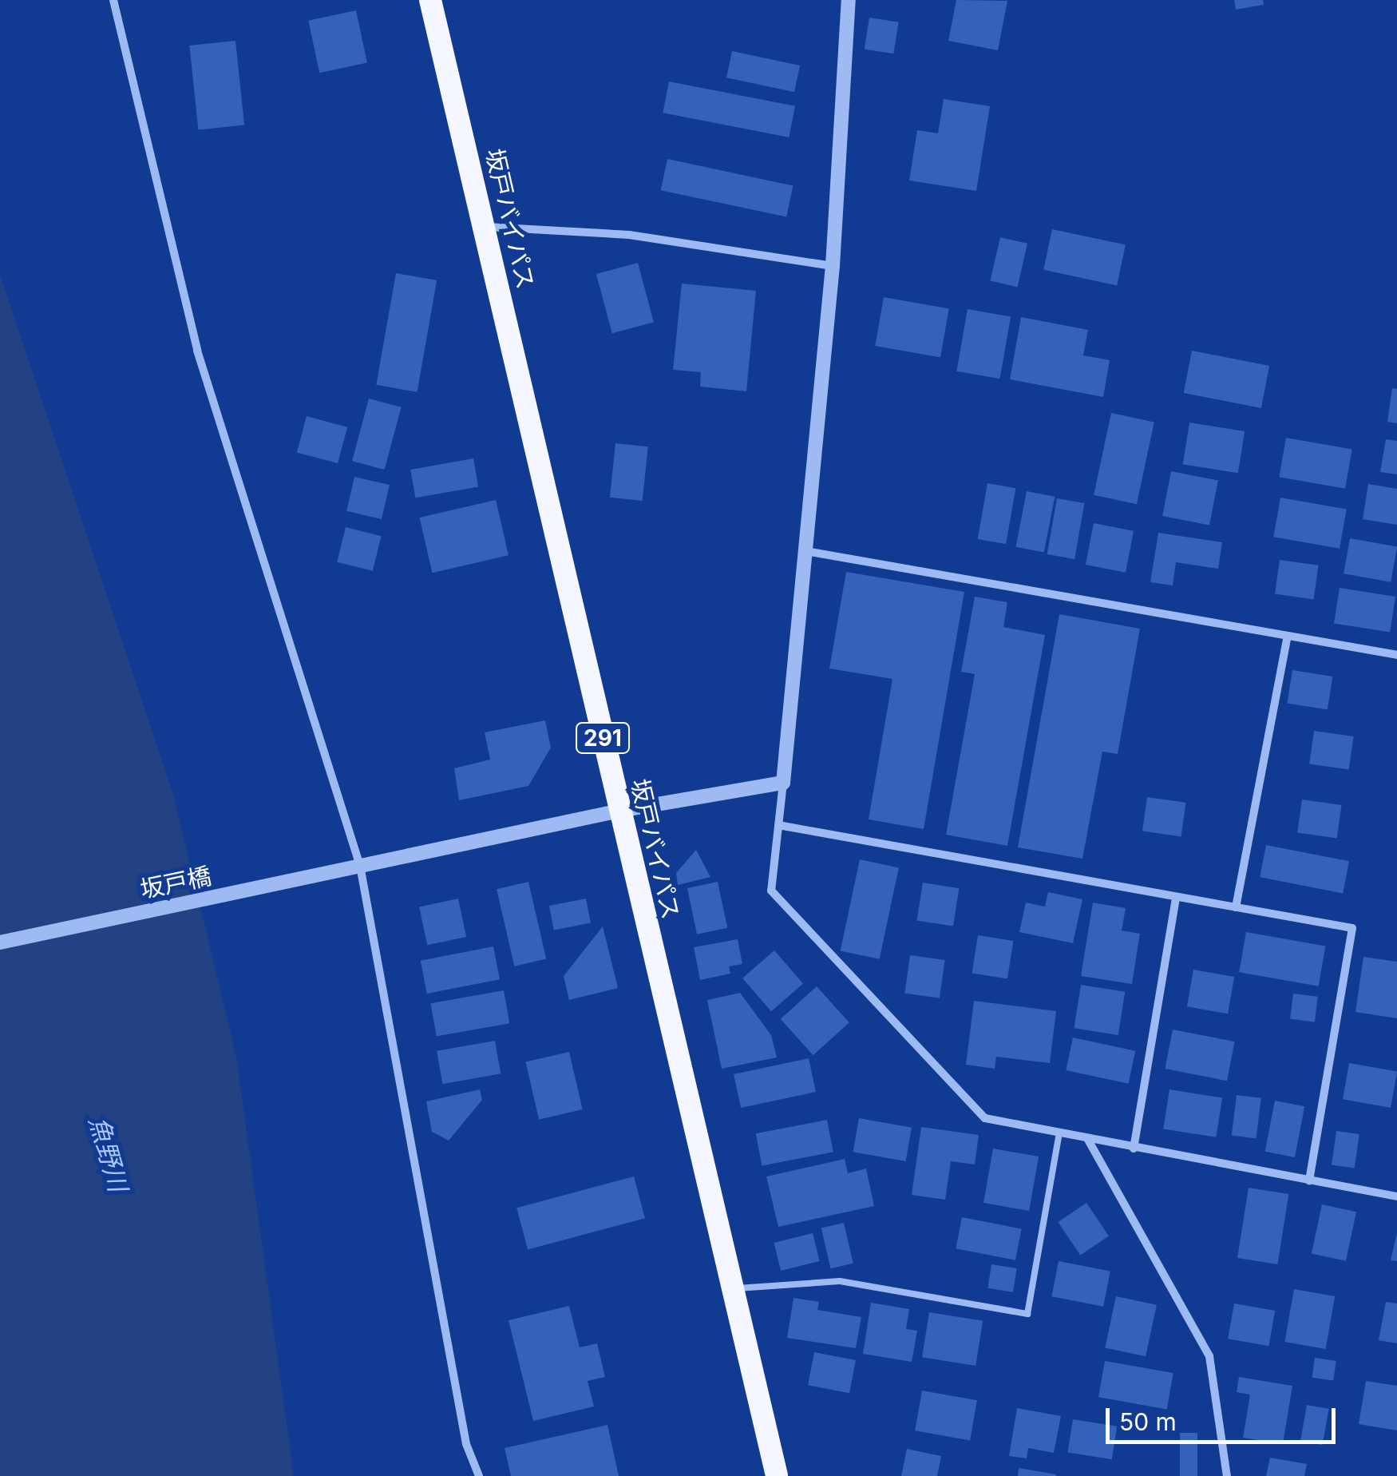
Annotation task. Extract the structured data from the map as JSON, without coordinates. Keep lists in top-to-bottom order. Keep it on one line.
{"streets":{"highway":["坂戸バイパス","291"],"street":["坂戸橋"]},"crossings":[["坂戸バイパス","坂戸橋"]],"water":["魚野川"],"scale_bar":"50 m"}
